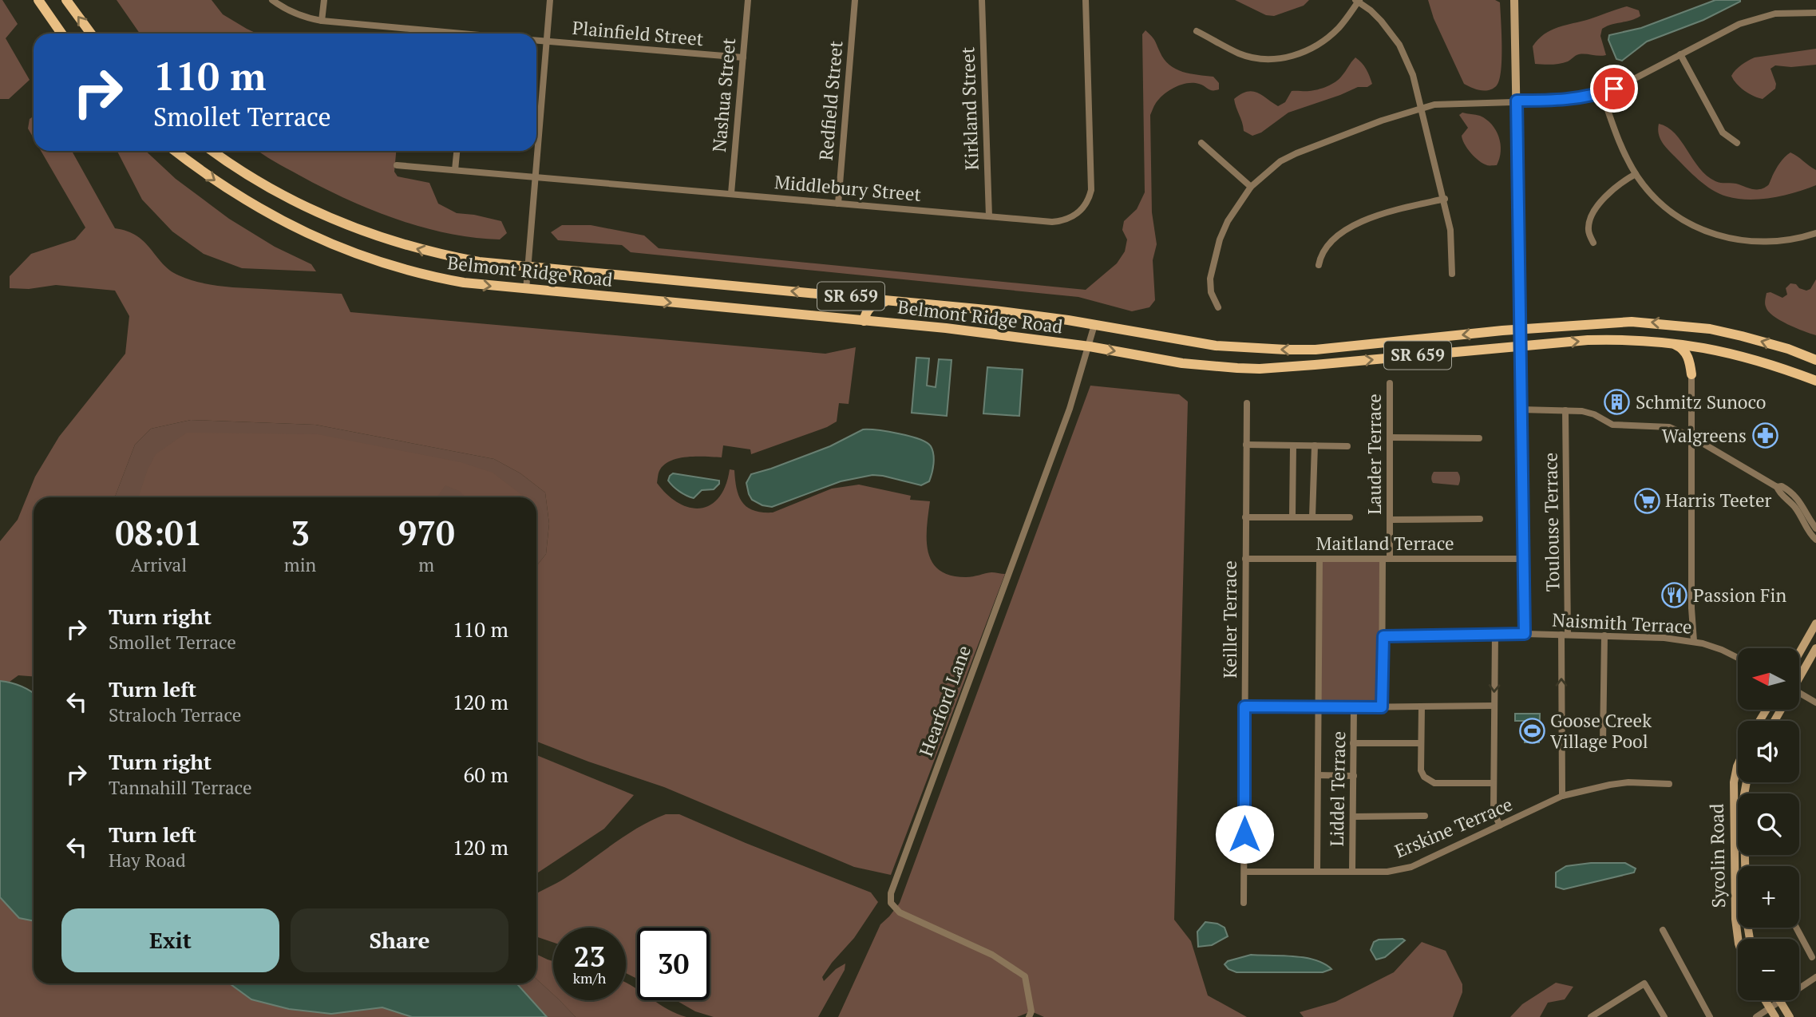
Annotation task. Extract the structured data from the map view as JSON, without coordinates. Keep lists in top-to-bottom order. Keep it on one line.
{"streets":{"main road":["Belmont Ridge Road","SR 659","Sycolin Road"],"street":["Plainfield Street","Nashua Street","Redfield Street","Kirkland Street","Middlebury Street","Lauder Terrace","Toulouse Terrace","Maitland Terrace","Keiller Terrace","Naismith Terrace","Hearford Lane","Liddel Terrace","Erskine Terrace"]},"crossings":[["Plainfield Street","Nashua Street"],["Nashua Street","Middlebury Street"],["Redfield Street","Middlebury Street"],["Kirkland Street","Middlebury Street"],["Belmont Ridge Road","Hearford Lane"],["Lauder Terrace","Maitland Terrace"],["Lauder Terrace","Naismith Terrace"],["Toulouse Terrace","Naismith Terrace"],["Toulouse Terrace","Erskine Terrace"],["Maitland Terrace","Keiller Terrace"],["Keiller Terrace","Erskine Terrace"],["Liddel Terrace","Erskine Terrace"]],"places":{"building":["Schmitz Sunoco"],"pharmacy":["Walgreens"],"supermarket":["Harris Teeter"],"restaurant":["Passion Fin"],"sports":["Goose Creek Village Pool"]},"north":"left","page":{"turn":["110 m","Smollet Terrace"],"eta":["08:01","Arrival","3","min","970","m"],"list":[{"name":"Turn right","note":"Smollet Terrace","value":"110 m"},{"name":"Turn left","note":"Straloch Terrace","value":"120 m"},{"name":"Turn right","note":"Tannahill Terrace","value":"60 m"},{"name":"Turn left","note":"Hay Road","value":"120 m"}],"map_buttons":["+","−"],"buttons":["Exit","Share"],"speed":"23 km/h","limit":"30"}}
